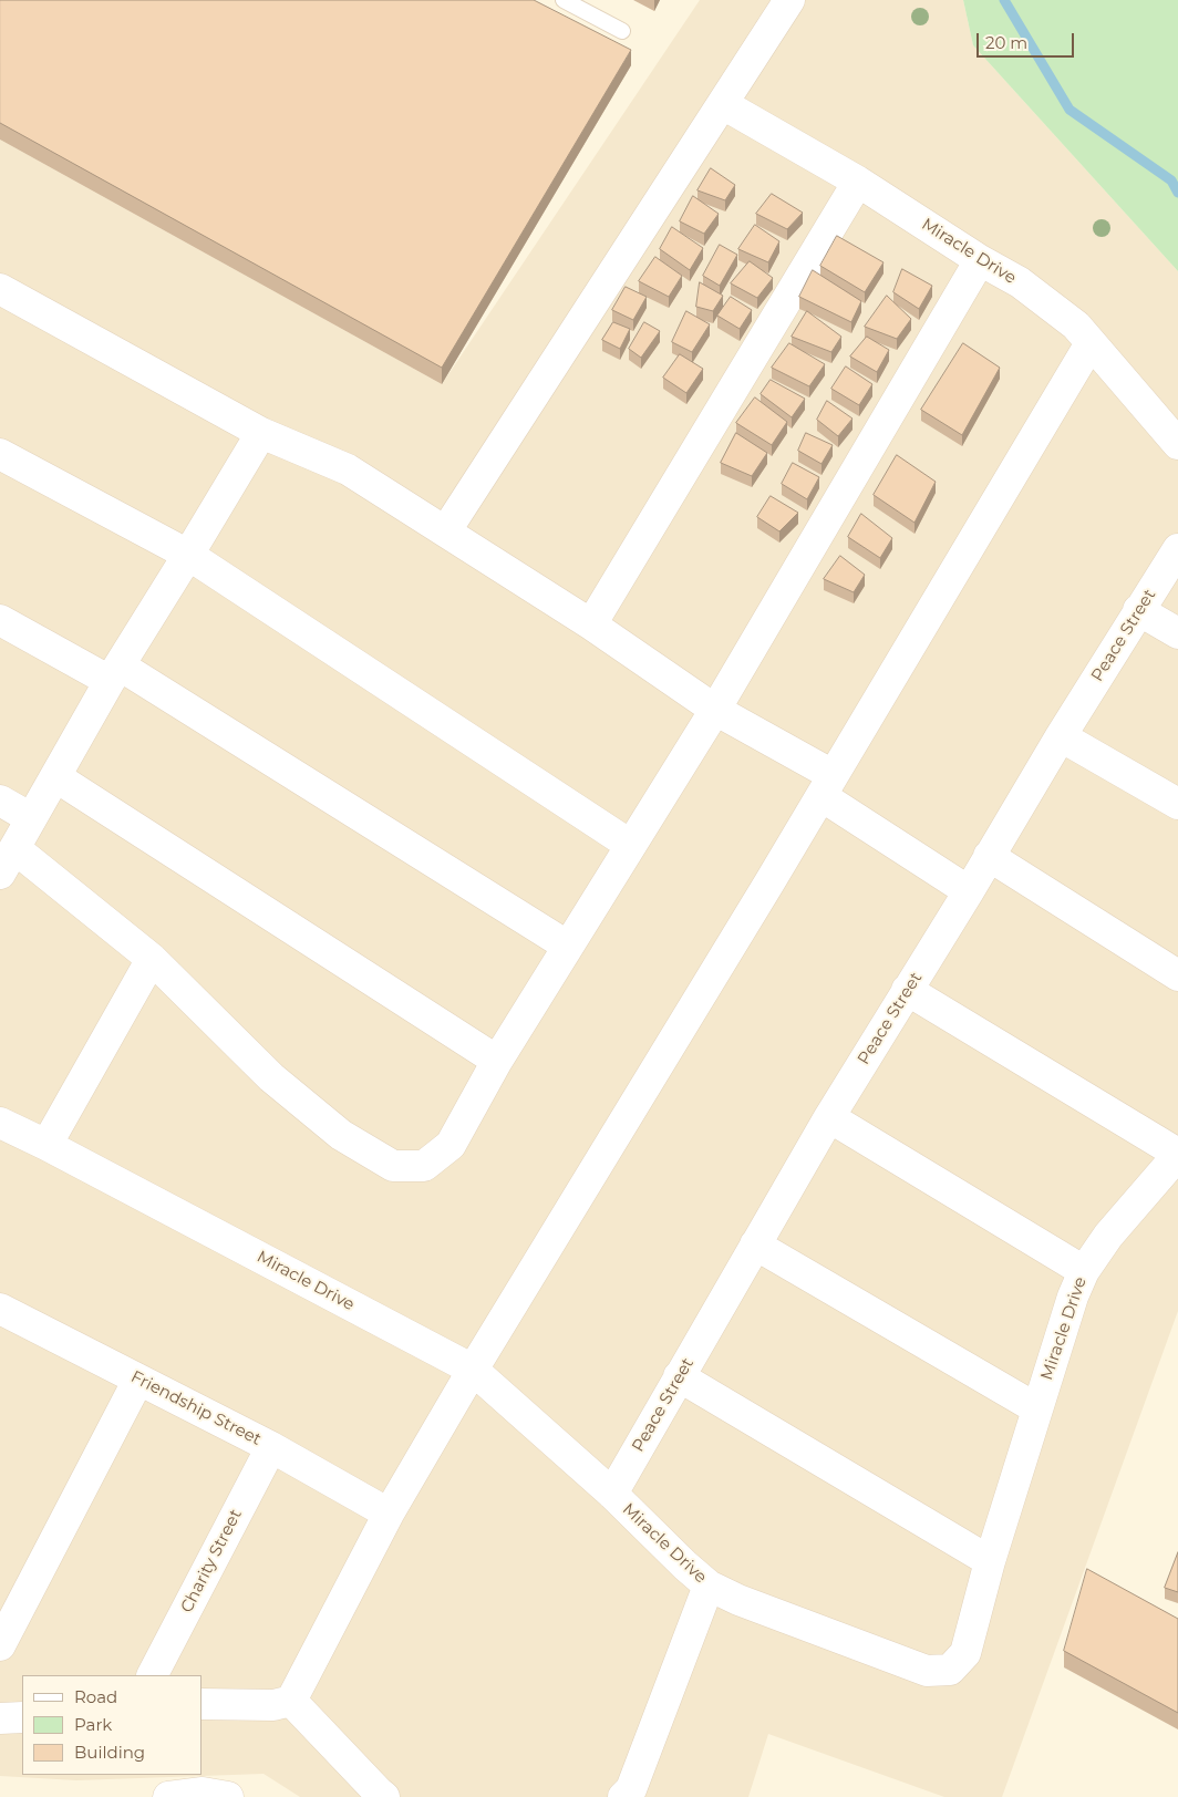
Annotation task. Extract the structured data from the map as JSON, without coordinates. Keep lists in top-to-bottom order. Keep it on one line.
{"streets":{"street":["Miracle Drive","Peace Street","Friendship Street","Charity Street"]},"crossings":[["Miracle Drive","Peace Street"],["Friendship Street","Charity Street"]],"legend":["Road","Park","Building"],"scale_bar":"20 m"}
